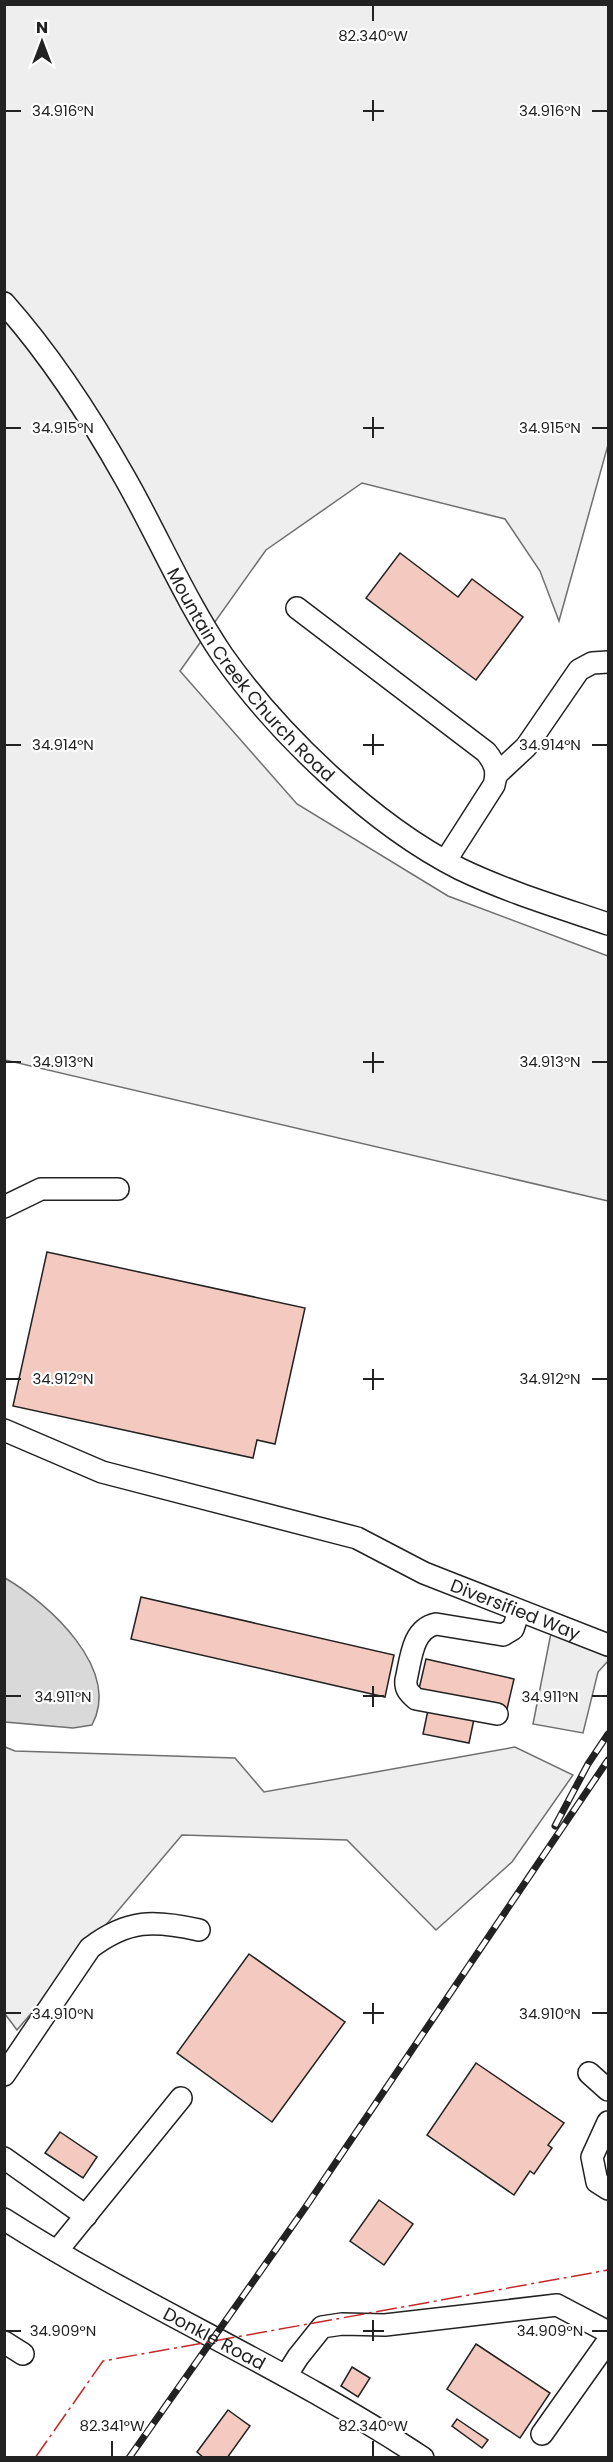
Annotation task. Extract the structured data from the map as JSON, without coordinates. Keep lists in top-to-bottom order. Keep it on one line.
{"streets":{"street":["Mountain Creek Church Road","Diversified Way","Donkle Road"]},"north":"top","coordinates":["82.340°W","34.916°N","34.915°N","34.914°N","34.913°N","34.912°N","34.911°N","34.910°N","34.909°N","82.341°W"]}
